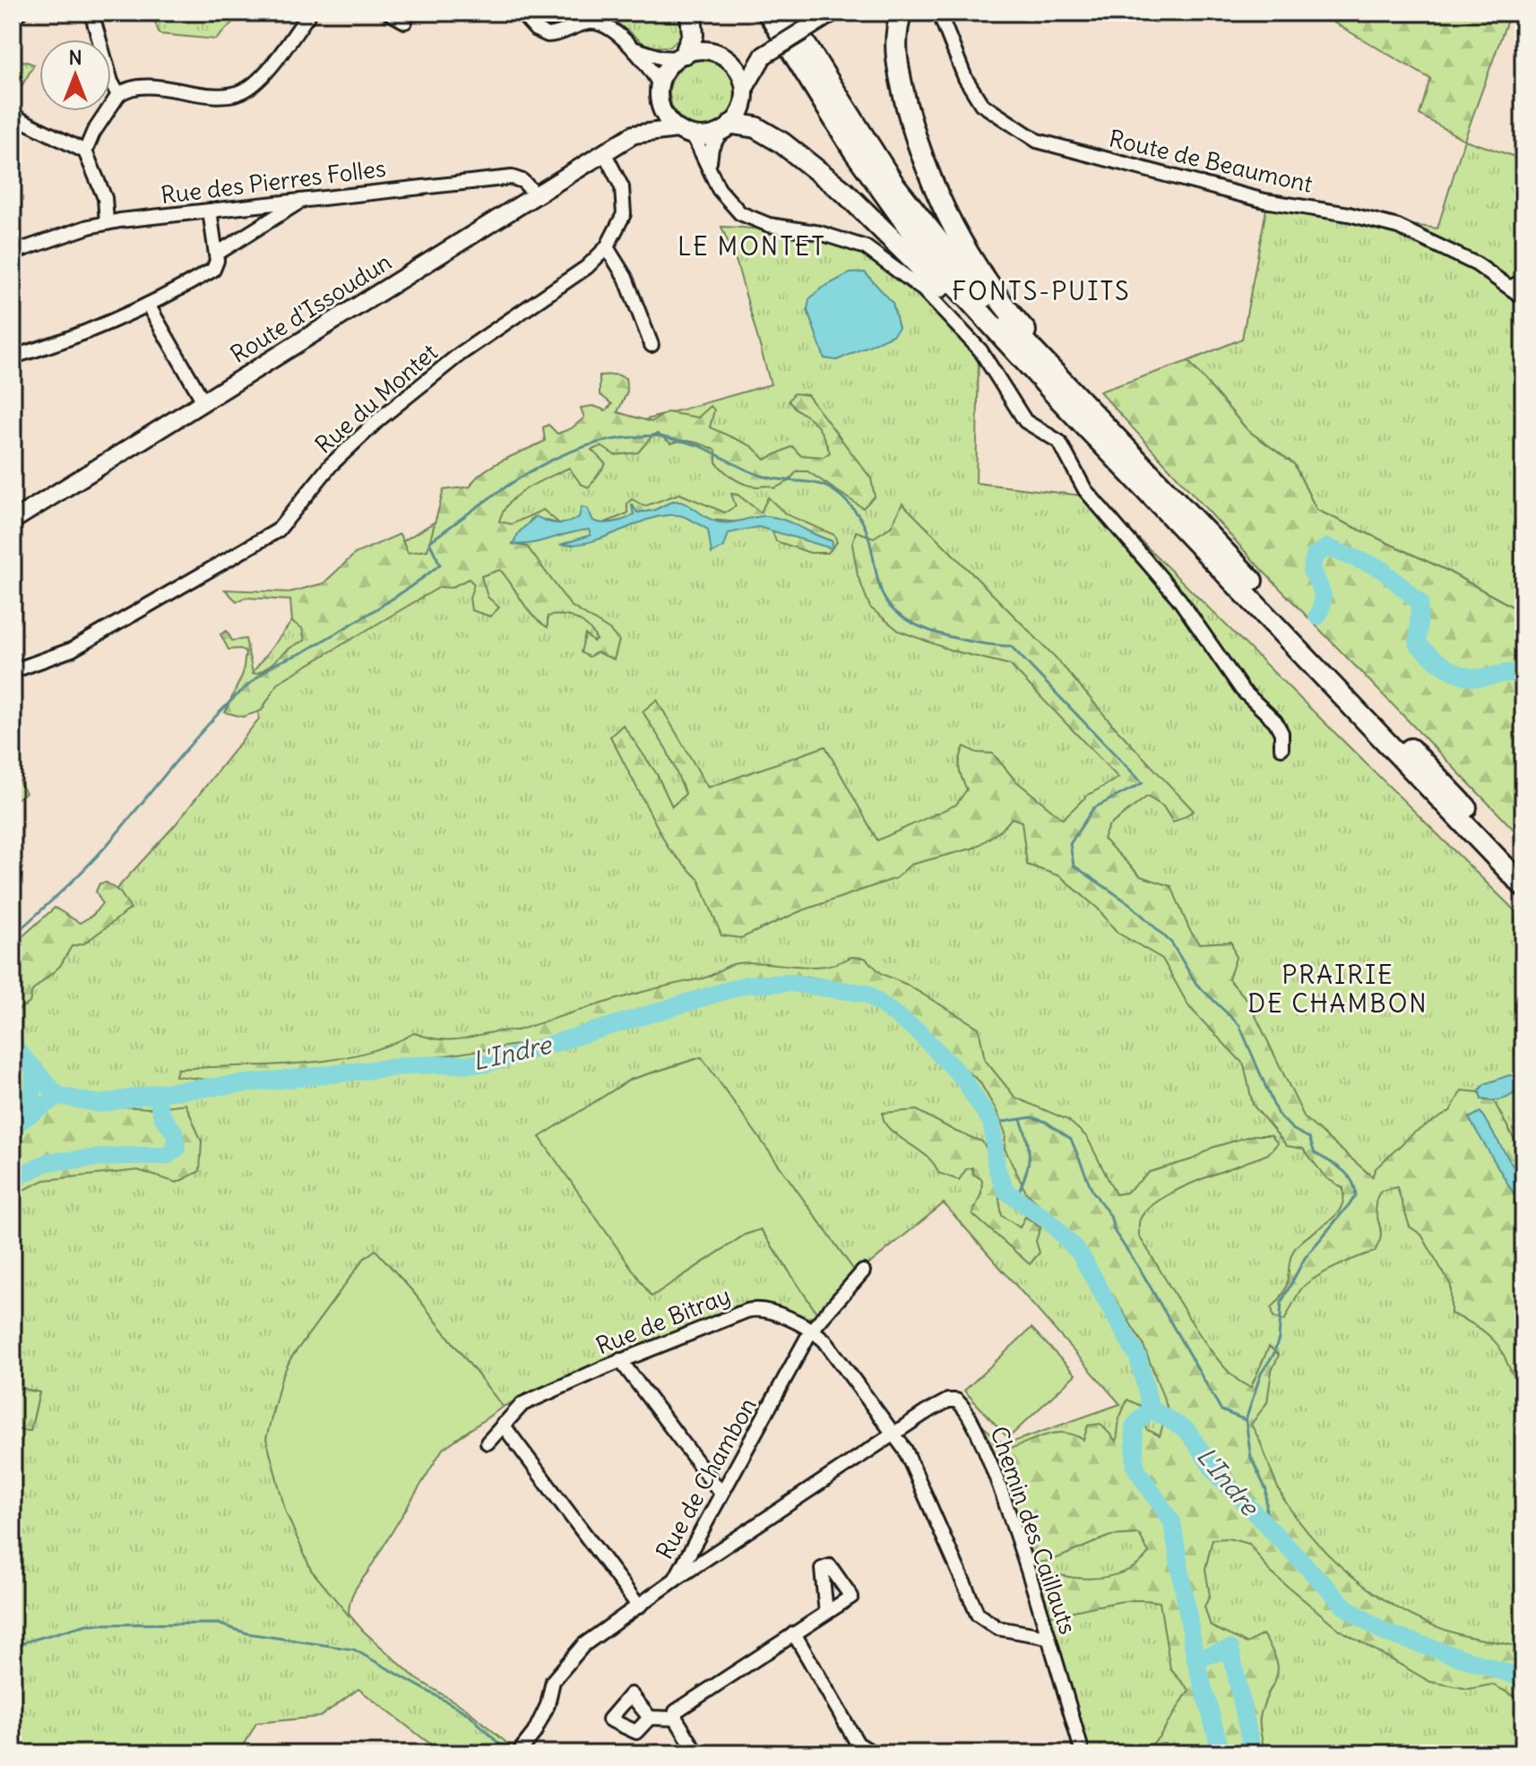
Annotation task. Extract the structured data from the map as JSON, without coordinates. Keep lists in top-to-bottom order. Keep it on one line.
{"streets":{"main road":["Route d'Issoudun"],"street":["Route de Beaumont","Rue des Pierres Folles","Rue du Montet","Rue de Bitray","Rue de Chambon","Chemin des Caillauts"]},"crossings":[["Rue des Pierres Folles","Route d'Issoudun"],["Route d'Issoudun","Rue du Montet"],["Rue de Bitray","Rue de Chambon"],["Rue de Bitray","Chemin des Caillauts"],["Rue de Chambon","Chemin des Caillauts"]],"districts":["LE MONTET","FONTS-PUITS","PRAIRIE DE CHAMBON"],"water":["L'Indre"],"north":"top"}
